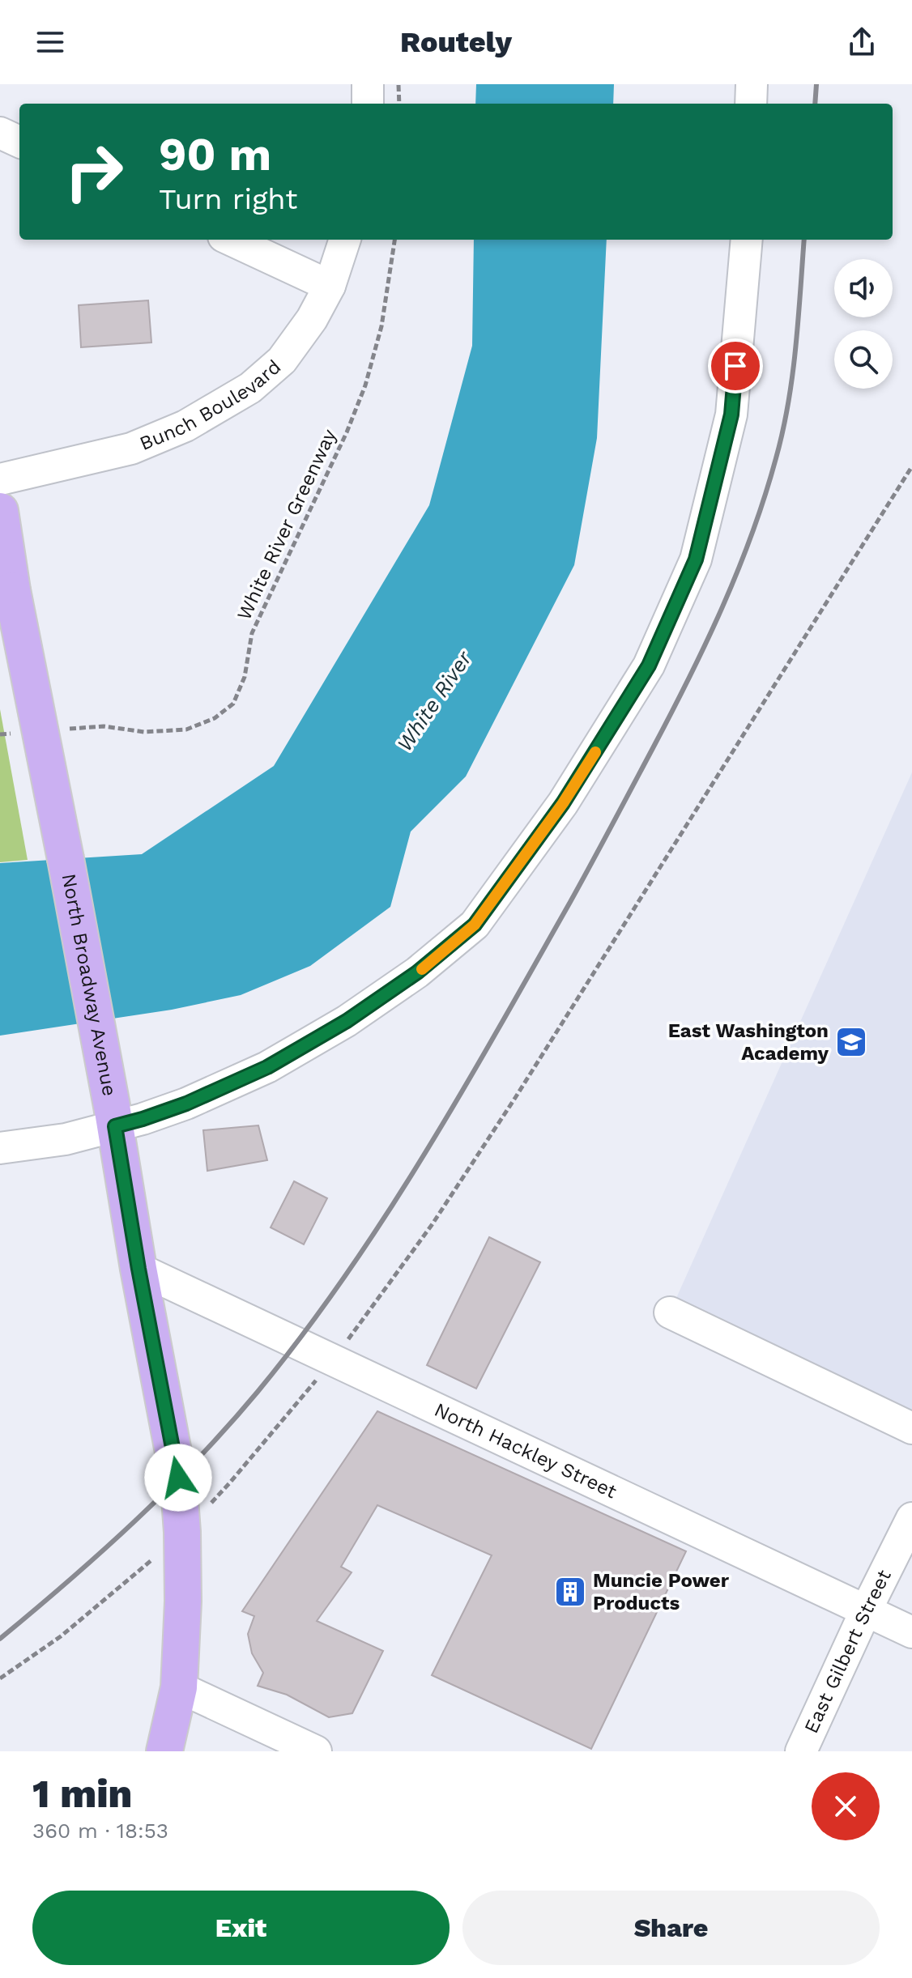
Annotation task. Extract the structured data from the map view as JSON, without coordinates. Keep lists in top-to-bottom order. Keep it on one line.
{"streets":{"main road":["North Broadway Avenue"],"street":["Bunch Boulevard","North Hackley Street","East Gilbert Street"],"path":["White River Greenway"]},"crossings":[["North Broadway Avenue","North Hackley Street"],["North Hackley Street","East Gilbert Street"]],"water":["White River"],"places":{"school or university":["East Washington Academy"],"building":["Muncie Power Products"]},"page":{"header":"Routely","turn":["90 m","Turn right"],"heading":["1 min","360 m · 18:53"],"buttons":["Exit","Share"]}}
